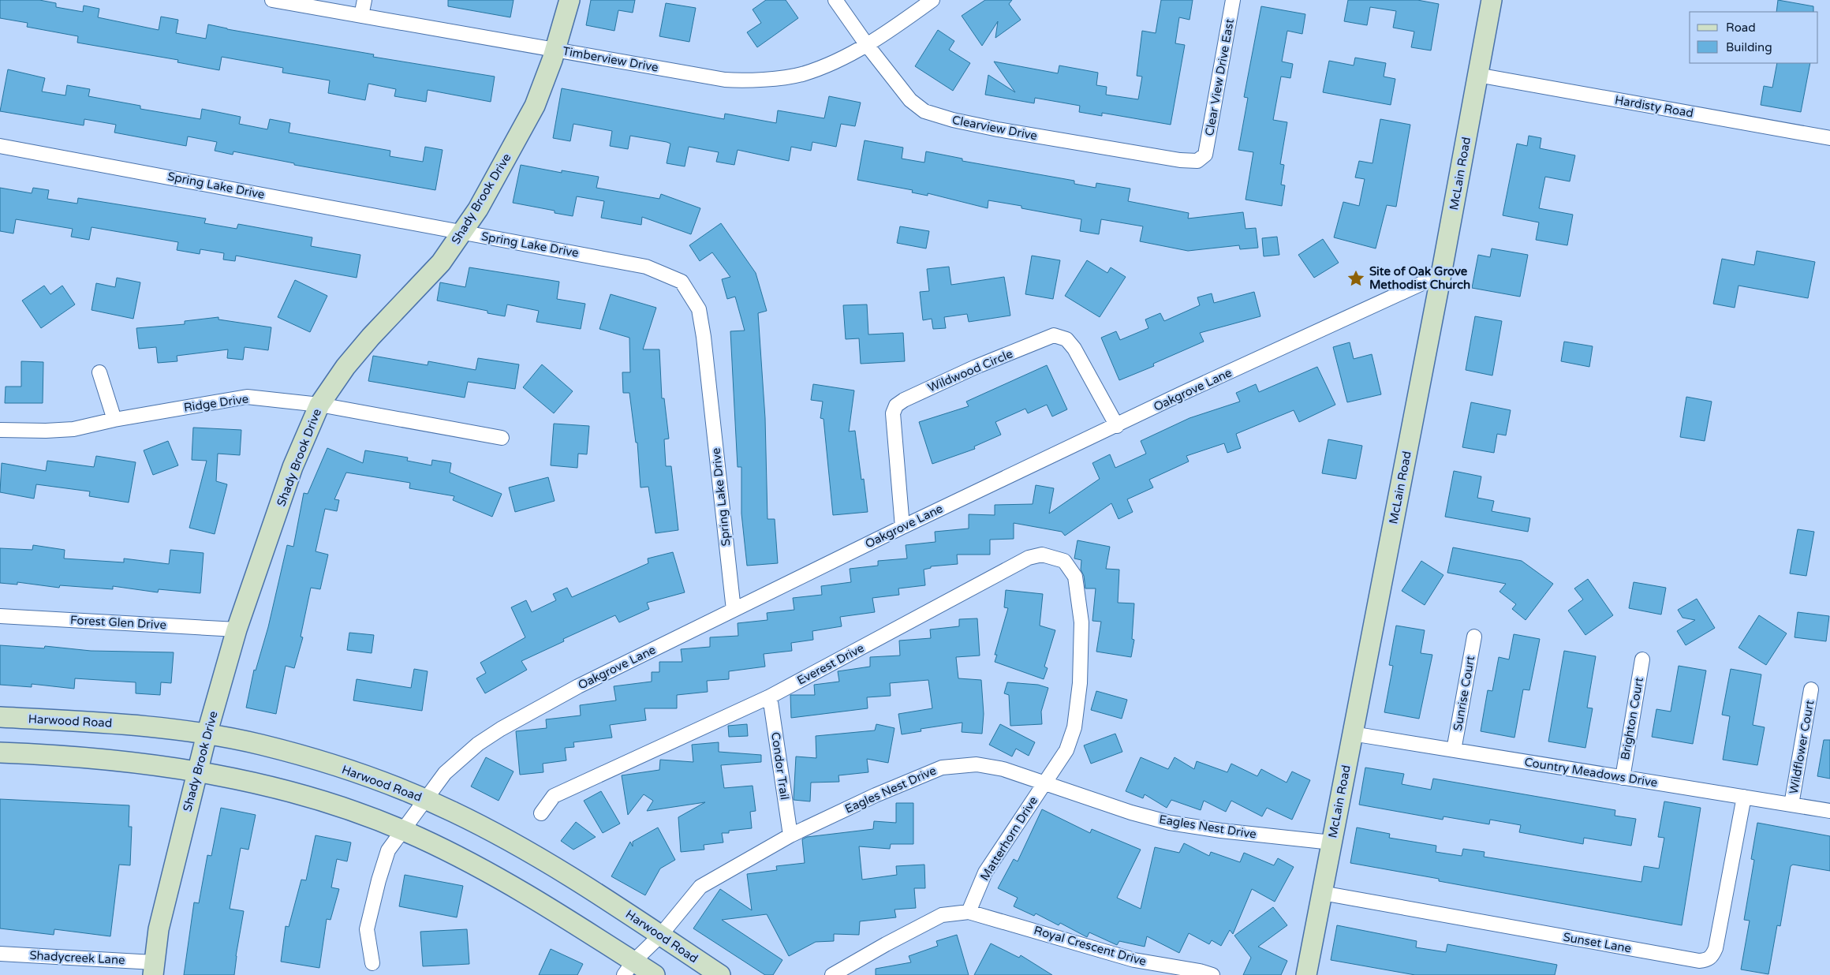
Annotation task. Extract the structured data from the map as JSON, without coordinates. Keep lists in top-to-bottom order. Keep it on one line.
{"streets":{"street":["Timberview Drive","Clear View Drive East","Hardisty Road","Clearview Drive","McLain Road","Spring Lake Drive","Shady Brook Drive","Wildwood Circle","Oakgrove Lane","Ridge Drive","Forest Glen Drive","Everest Drive","Sunrise Court","Brighton Court","Harwood Road","Wildflower Court","Condor Trail","Country Meadows Drive","Eagles Nest Drive","Matterhorn Drive","Sunset Lane","Royal Crescent Drive","Shadycreek Lane"]},"crossings":[["Timberview Drive","Clearview Drive"],["Timberview Drive","Shady Brook Drive"],["Clear View Drive East","Clearview Drive"],["Hardisty Road","McLain Road"],["McLain Road","Oakgrove Lane"],["McLain Road","Country Meadows Drive"],["McLain Road","Eagles Nest Drive"],["McLain Road","Sunset Lane"],["Spring Lake Drive","Shady Brook Drive"],["Spring Lake Drive","Oakgrove Lane"],["Shady Brook Drive","Ridge Drive"],["Shady Brook Drive","Forest Glen Drive"],["Shady Brook Drive","Harwood Road"],["Shady Brook Drive","Shadycreek Lane"],["Wildwood Circle","Oakgrove Lane"],["Oakgrove Lane","Harwood Road"],["Everest Drive","Condor Trail"],["Everest Drive","Matterhorn Drive"],["Sunrise Court","Country Meadows Drive"],["Brighton Court","Country Meadows Drive"],["Harwood Road","Eagles Nest Drive"],["Wildflower Court","Country Meadows Drive"],["Condor Trail","Eagles Nest Drive"],["Country Meadows Drive","Sunset Lane"],["Eagles Nest Drive","Matterhorn Drive"],["Matterhorn Drive","Royal Crescent Drive"]],"places":{"place":["Site of Oak Grove Methodist Church"]},"legend":["Road","Building"]}
